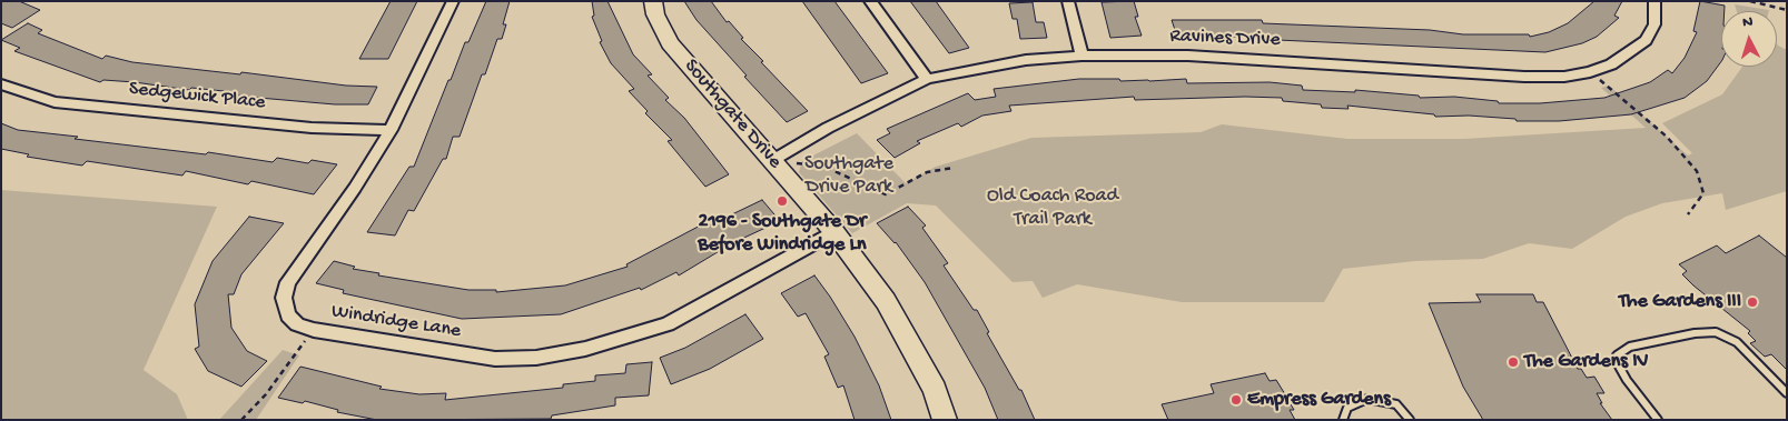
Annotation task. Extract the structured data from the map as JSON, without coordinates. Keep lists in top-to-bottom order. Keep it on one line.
{"streets":{"street":["Ravines Drive","Sedgewick Place","Southgate Drive","Windridge Lane"]},"crossings":[["Ravines Drive","Southgate Drive"],["Sedgewick Place","Windridge Lane"],["Southgate Drive","Windridge Lane"]],"parks":["Southgate Drive Park","Old Coach Road Trail Park"],"places":["2196 - Southgate Dr Before Windridge Ln","The Gardens III","The Gardens IV","Empress Gardens"],"north":"top"}
